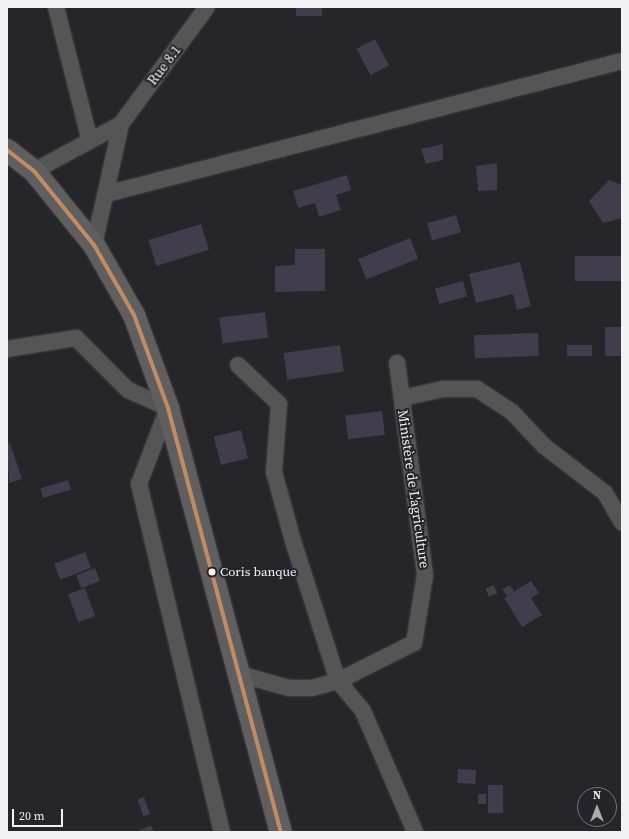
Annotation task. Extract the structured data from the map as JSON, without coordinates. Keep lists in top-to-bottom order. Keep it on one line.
{"streets":{"street":["Rue 8.1","Ministère de L'agriculture"]},"places":["Coris banque"],"scale_bar":"20 m","north":"top"}
